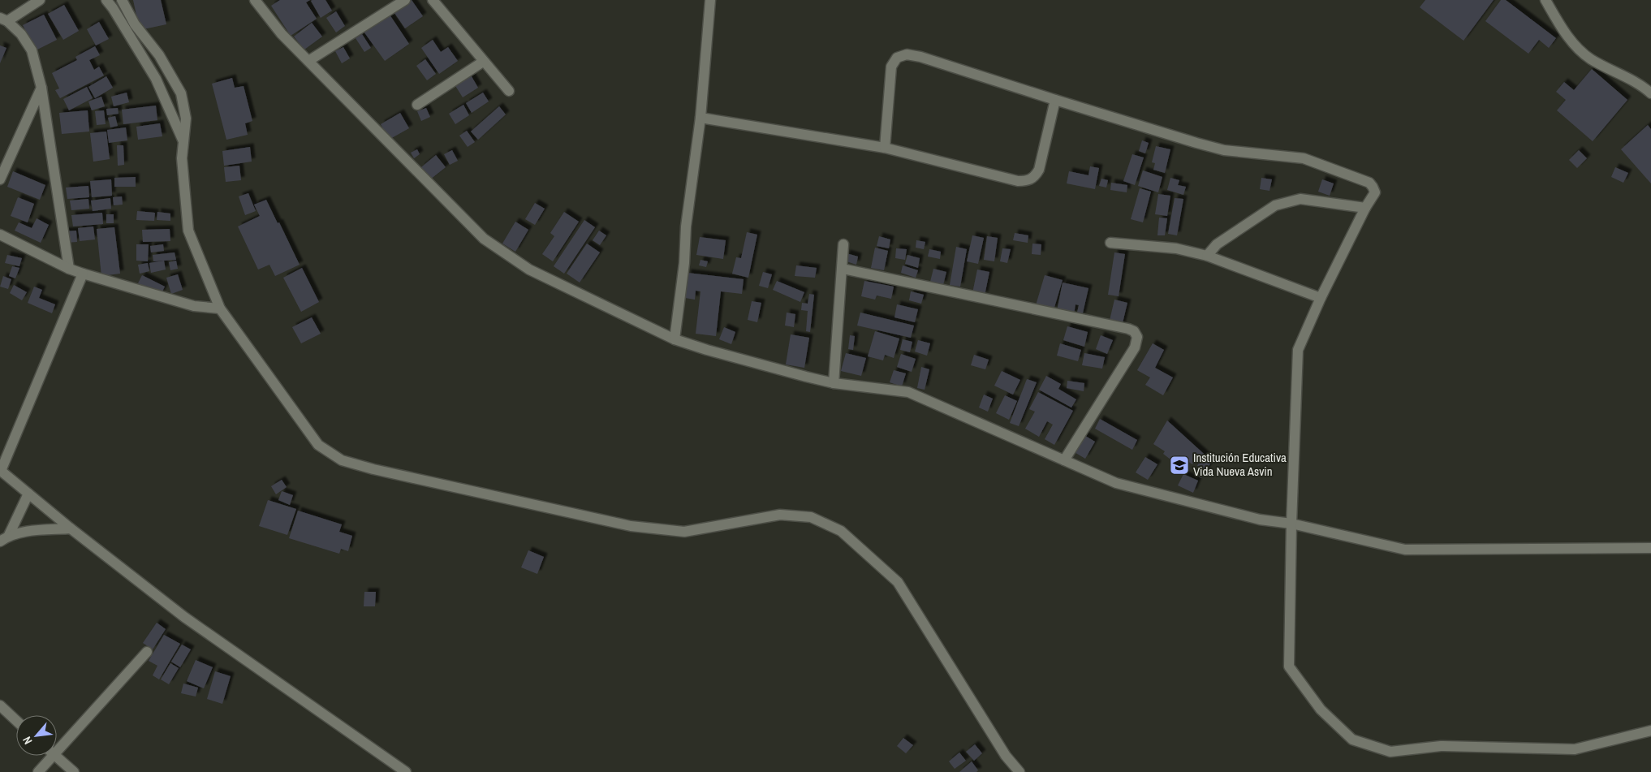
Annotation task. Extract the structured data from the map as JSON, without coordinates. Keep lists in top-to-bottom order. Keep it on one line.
{"places":{"school or university":["Institución Educativa Vida Nueva Asvin"]},"north":"bottom left"}
